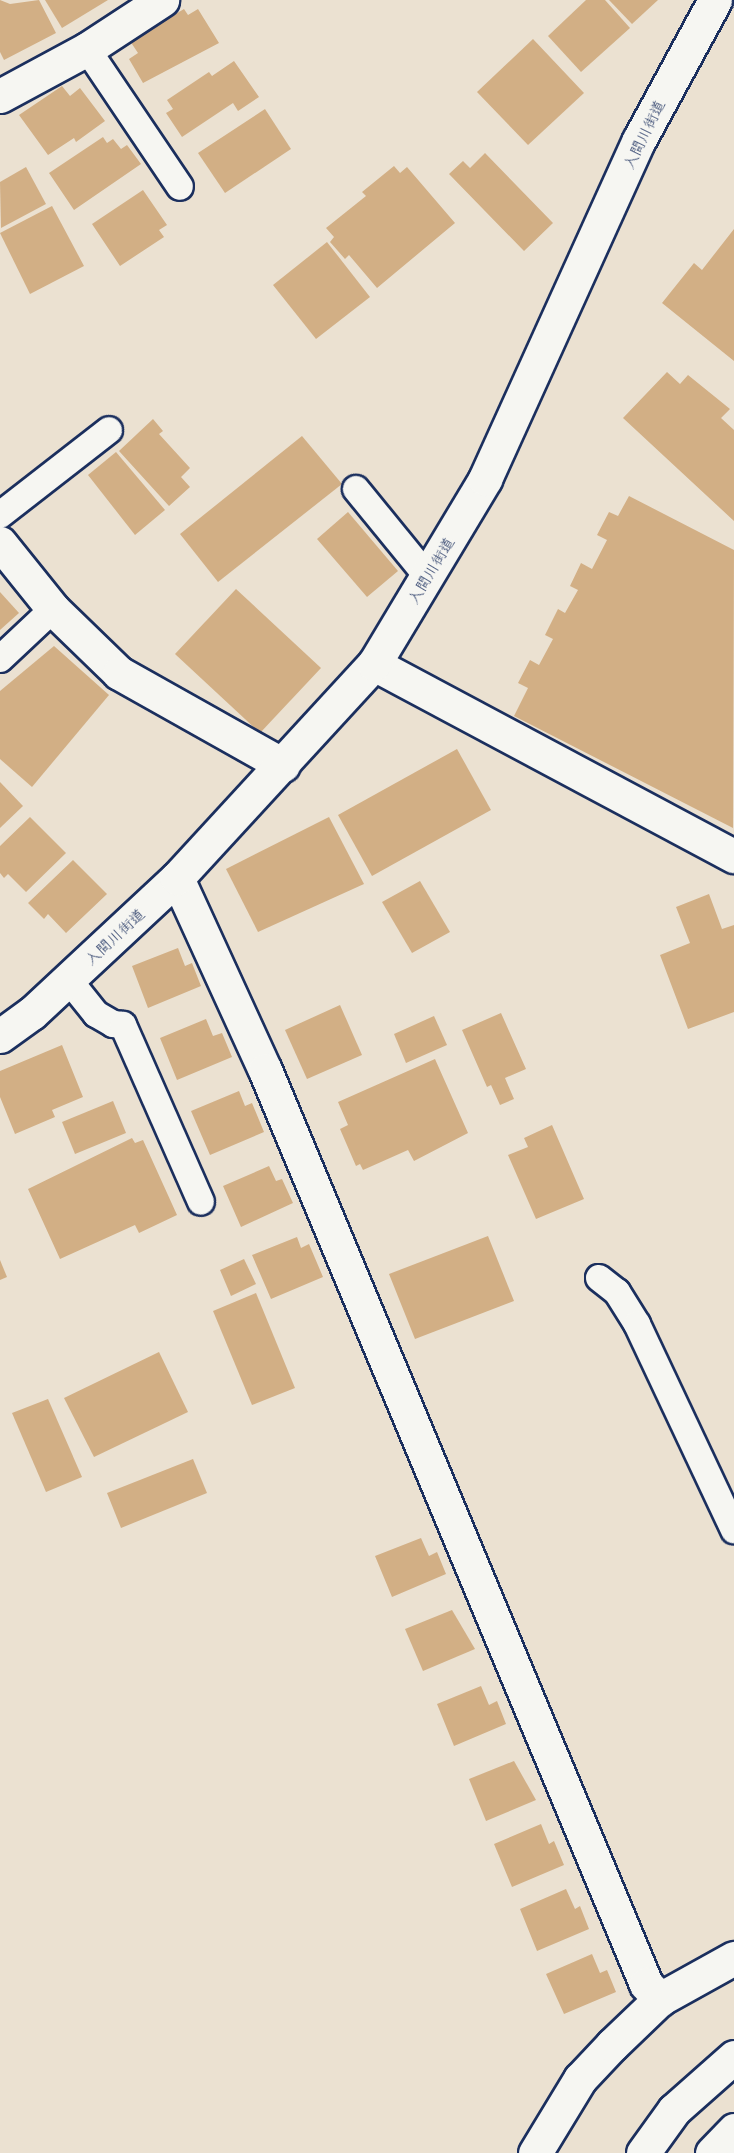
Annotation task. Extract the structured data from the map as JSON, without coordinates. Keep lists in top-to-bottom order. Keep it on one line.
{"streets":{"main road":["入間川街道"]}}
